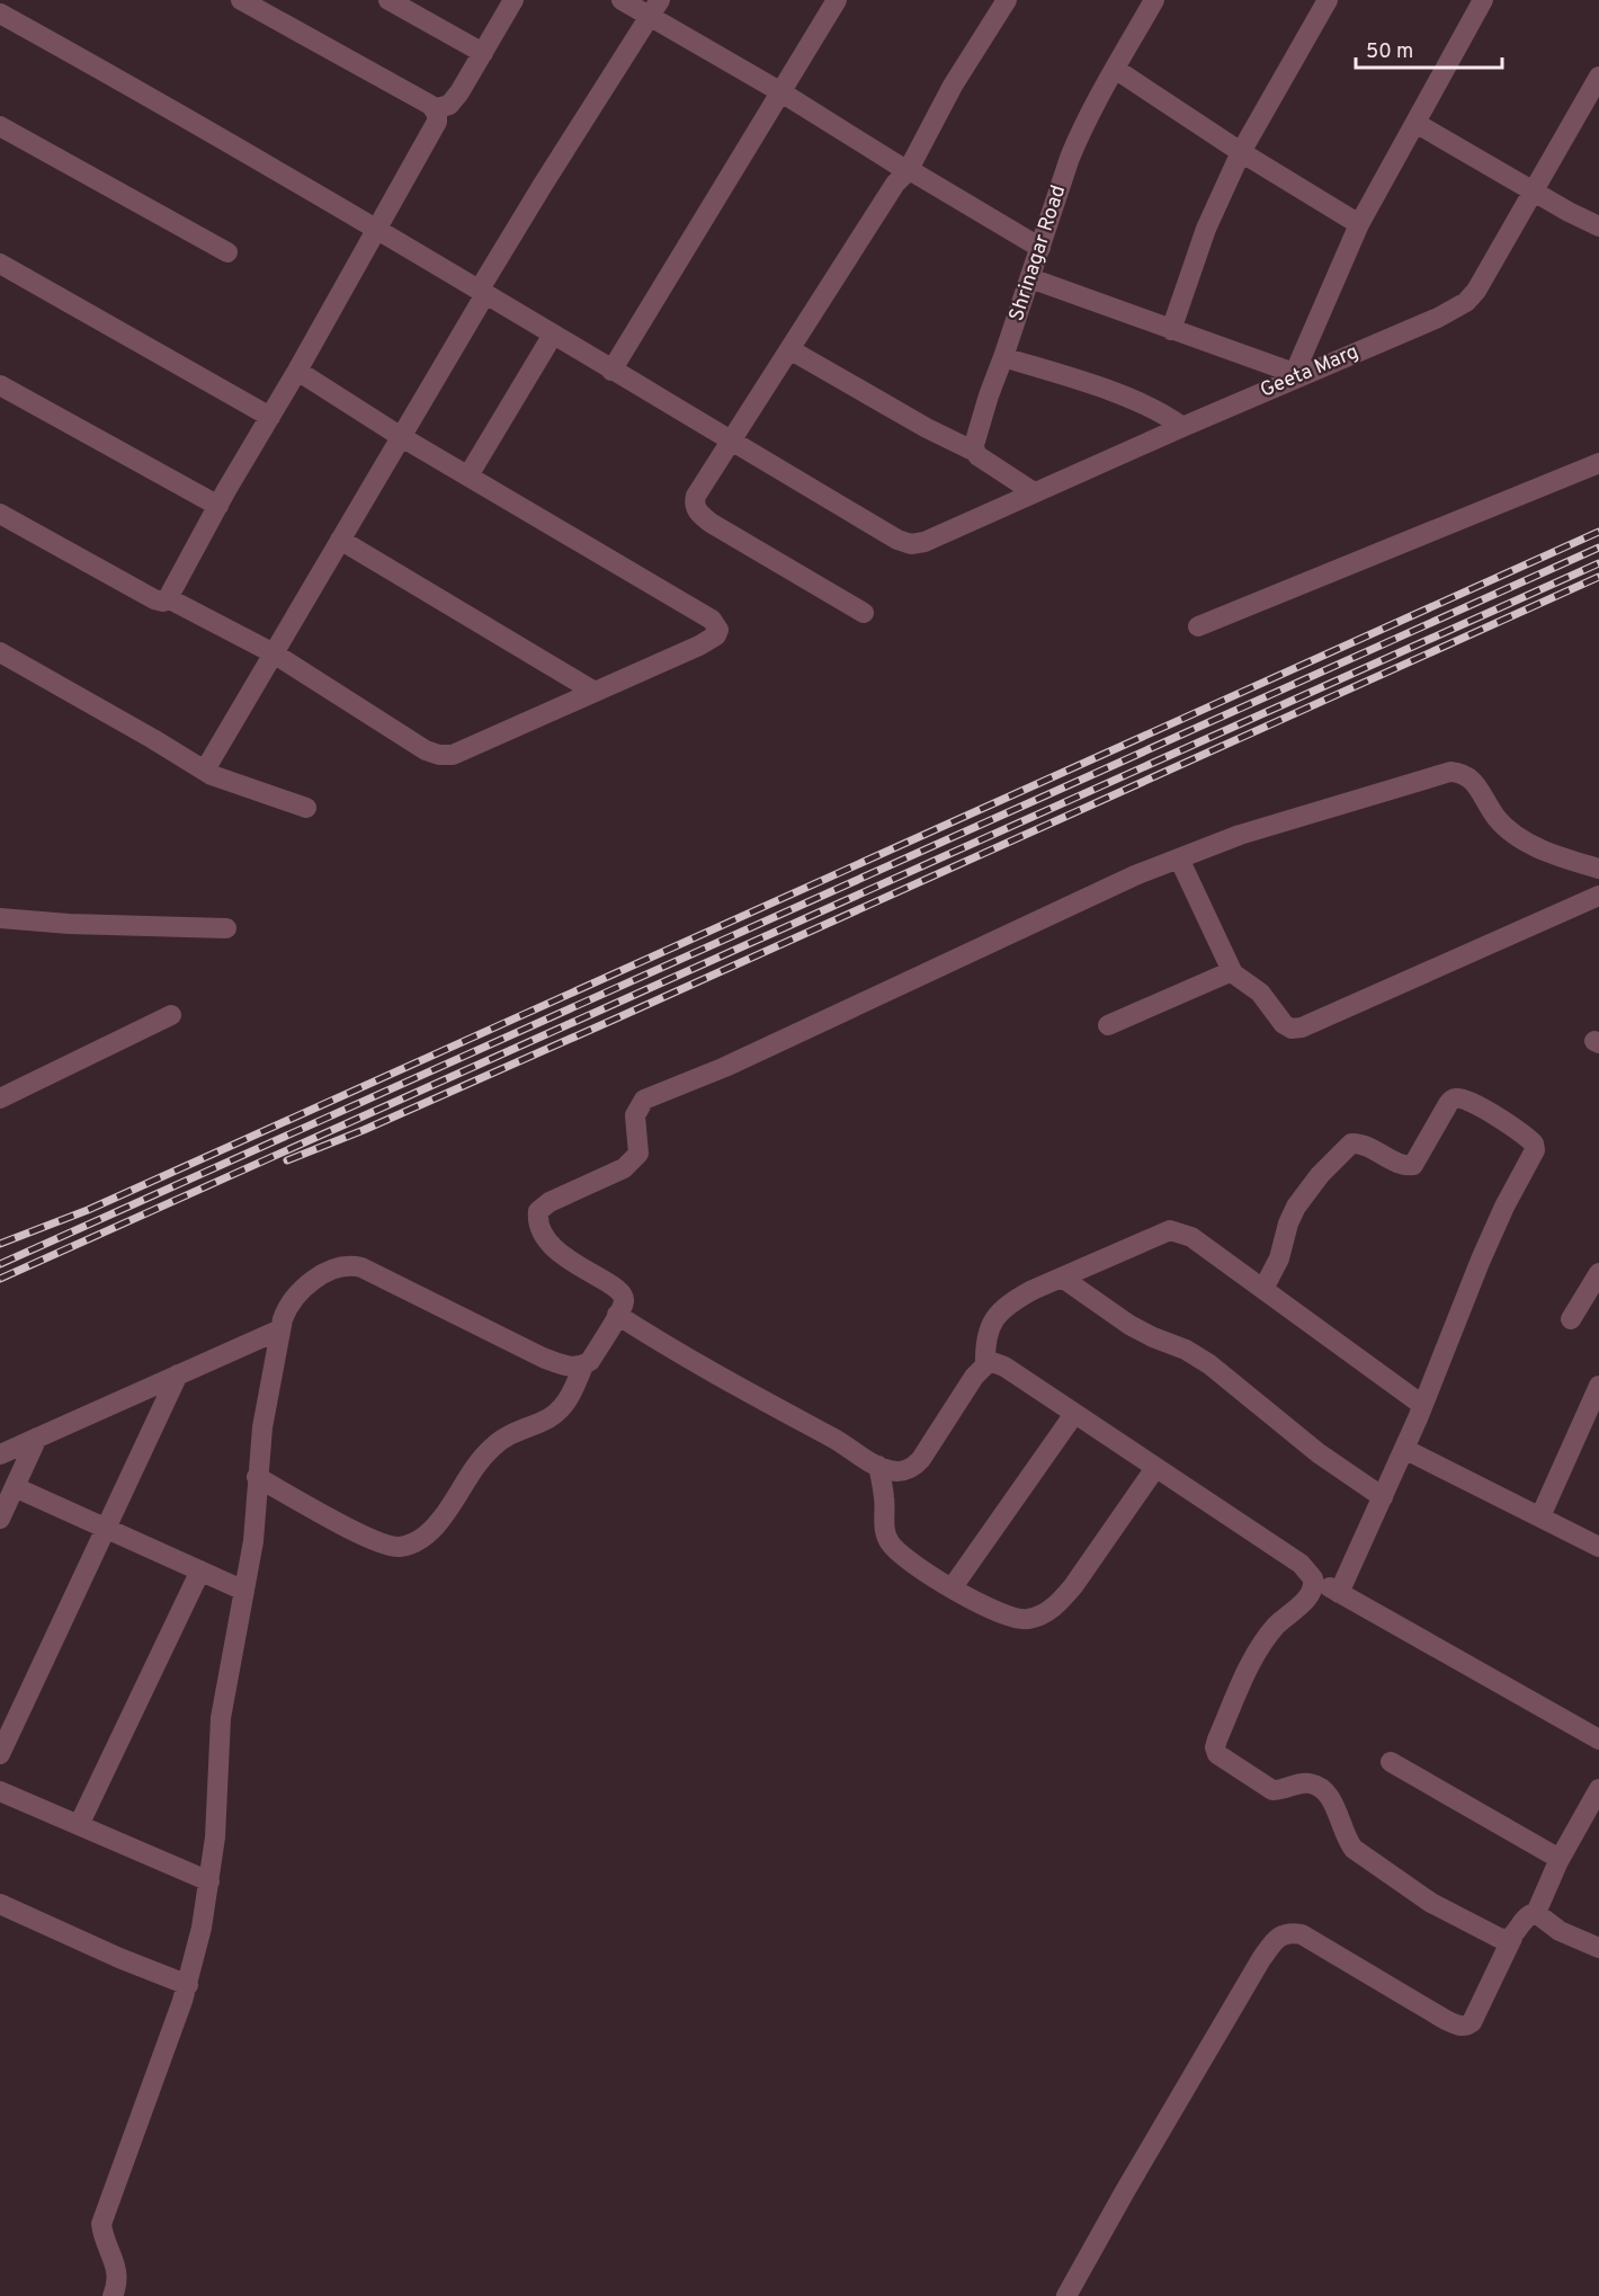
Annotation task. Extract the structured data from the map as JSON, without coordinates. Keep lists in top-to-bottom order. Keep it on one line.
{"streets":{"street":["Shrinagar Road","Geeta Marg"]},"scale_bar":"50 m"}
